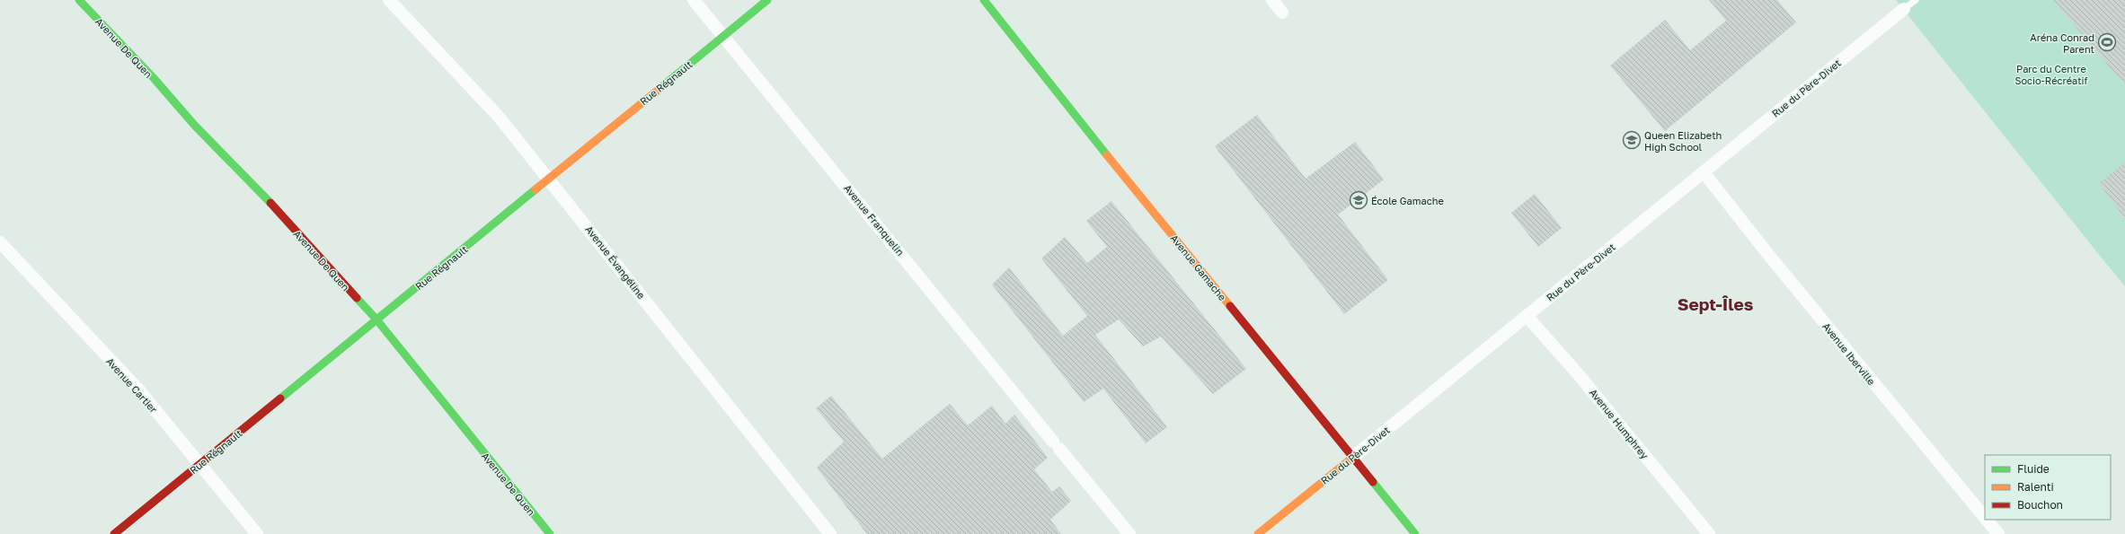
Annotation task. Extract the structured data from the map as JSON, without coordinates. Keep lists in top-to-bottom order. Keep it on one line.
{"streets":{"street":["Avenue De Quen","Rue Régnault","Rue du Père-Divet","Avenue Franquelin","Avenue Évangéline","Avenue Gamache","Avenue Iberville","Avenue Cartier","Avenue Humphrey"]},"crossings":[["Avenue De Quen","Rue Régnault"],["Rue Régnault","Avenue Franquelin"],["Rue Régnault","Avenue Évangéline"],["Rue Régnault","Avenue Cartier"],["Rue du Père-Divet","Avenue Gamache"],["Rue du Père-Divet","Avenue Iberville"],["Rue du Père-Divet","Avenue Humphrey"]],"districts":["Sept-Îles"],"parks":["Parc du Centre Socio-Récréatif"],"places":{"sports":["Aréna Conrad Parent"],"school or university":["Queen Elizabeth High School","École Gamache"]},"legend":["Fluide","Ralenti","Bouchon"]}
